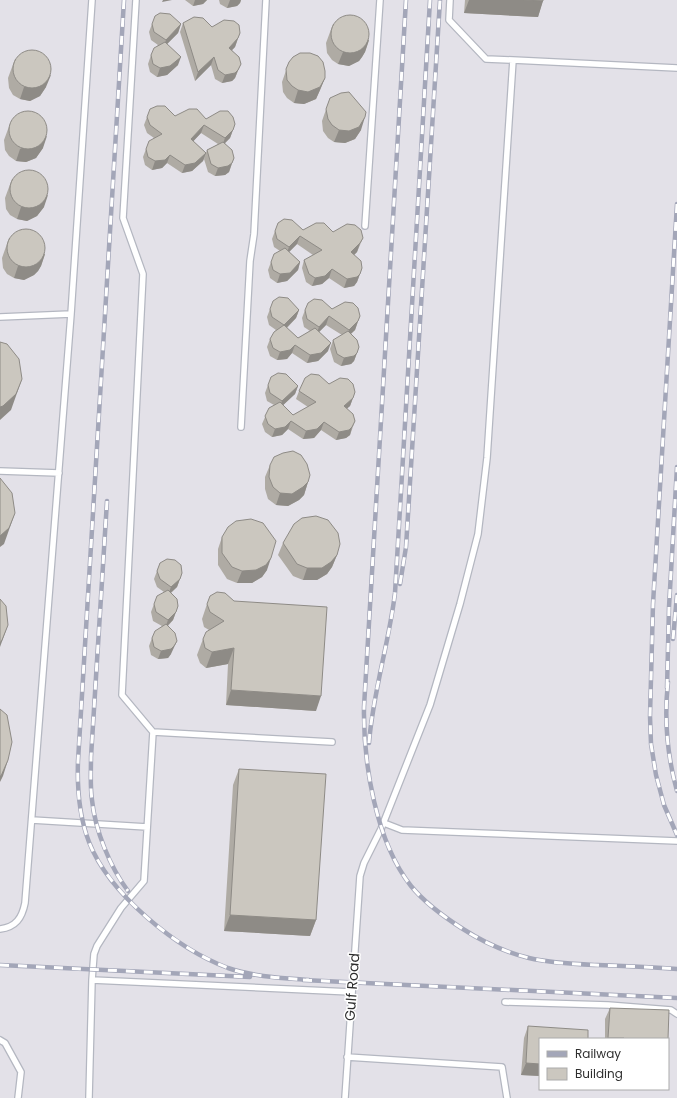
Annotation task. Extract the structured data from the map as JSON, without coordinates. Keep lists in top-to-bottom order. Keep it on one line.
{"streets":{"lane":["Gulf Road"]},"legend":["Railway","Building"]}
